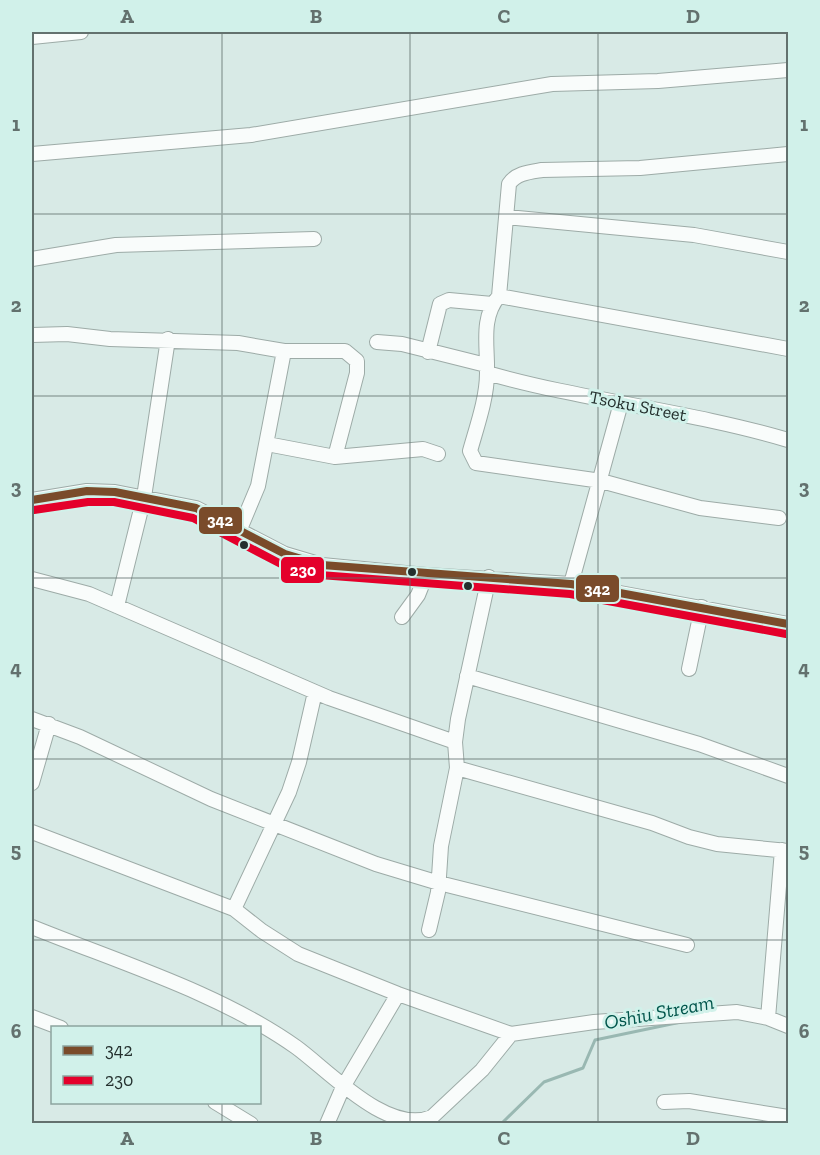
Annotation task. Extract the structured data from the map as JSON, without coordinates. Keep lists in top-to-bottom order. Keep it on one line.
{"streets":{"street":["Tsoku Street"]},"water":["Oshiu Stream"],"lines":["transit line 342","transit line 230"],"legend":["342","230"],"grid":{"columns":["A","B","C","D"],"rows":["1","2","3","4","5","6"]}}
